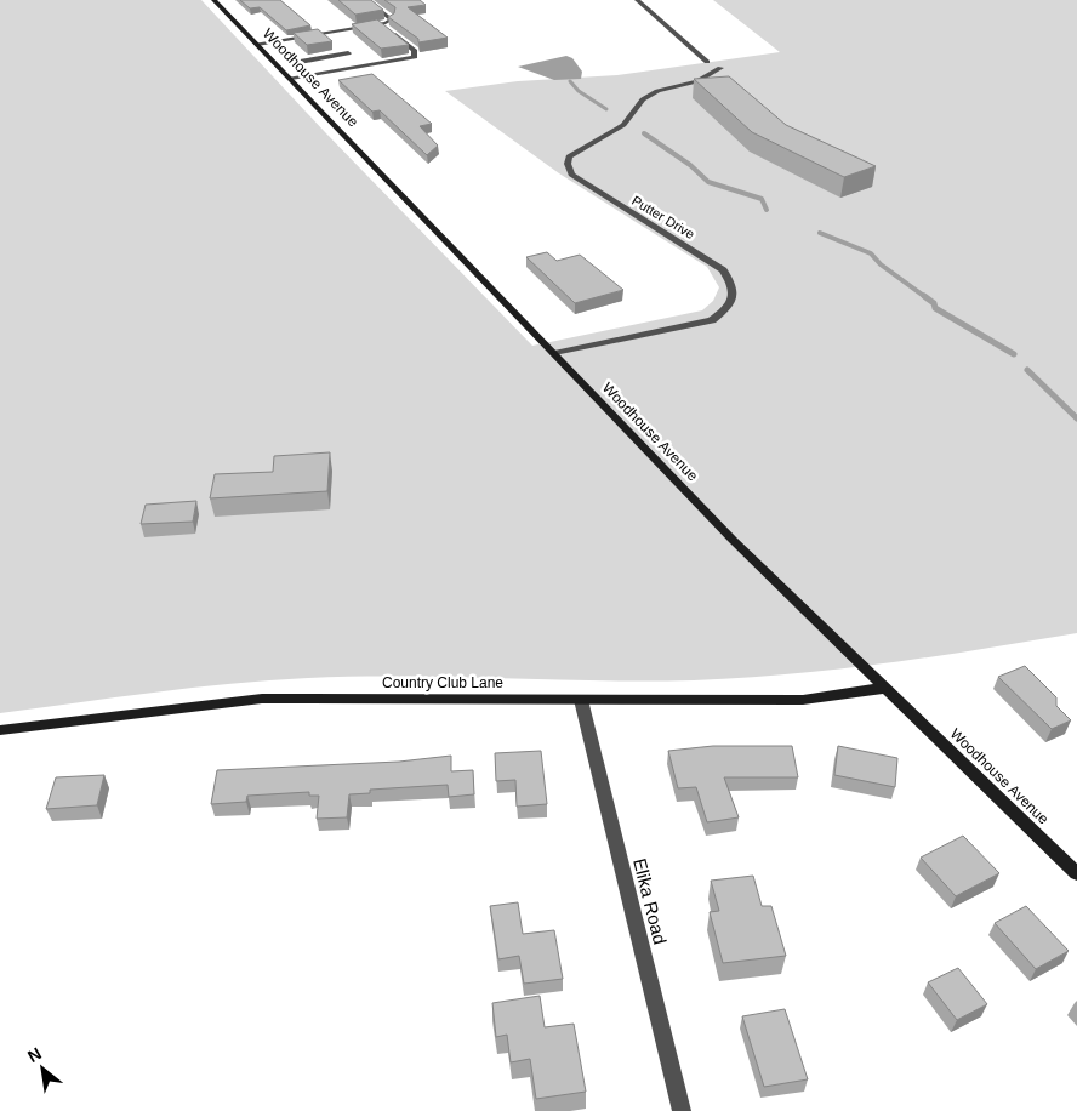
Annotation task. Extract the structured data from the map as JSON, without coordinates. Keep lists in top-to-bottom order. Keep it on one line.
{"streets":{"main road":["Woodhouse Avenue","Country Club Lane"],"street":["Putter Drive","Elika Road"]},"crossings":[["Woodhouse Avenue","Putter Drive"],["Woodhouse Avenue","Country Club Lane"],["Country Club Lane","Elika Road"]],"north":"top left"}
